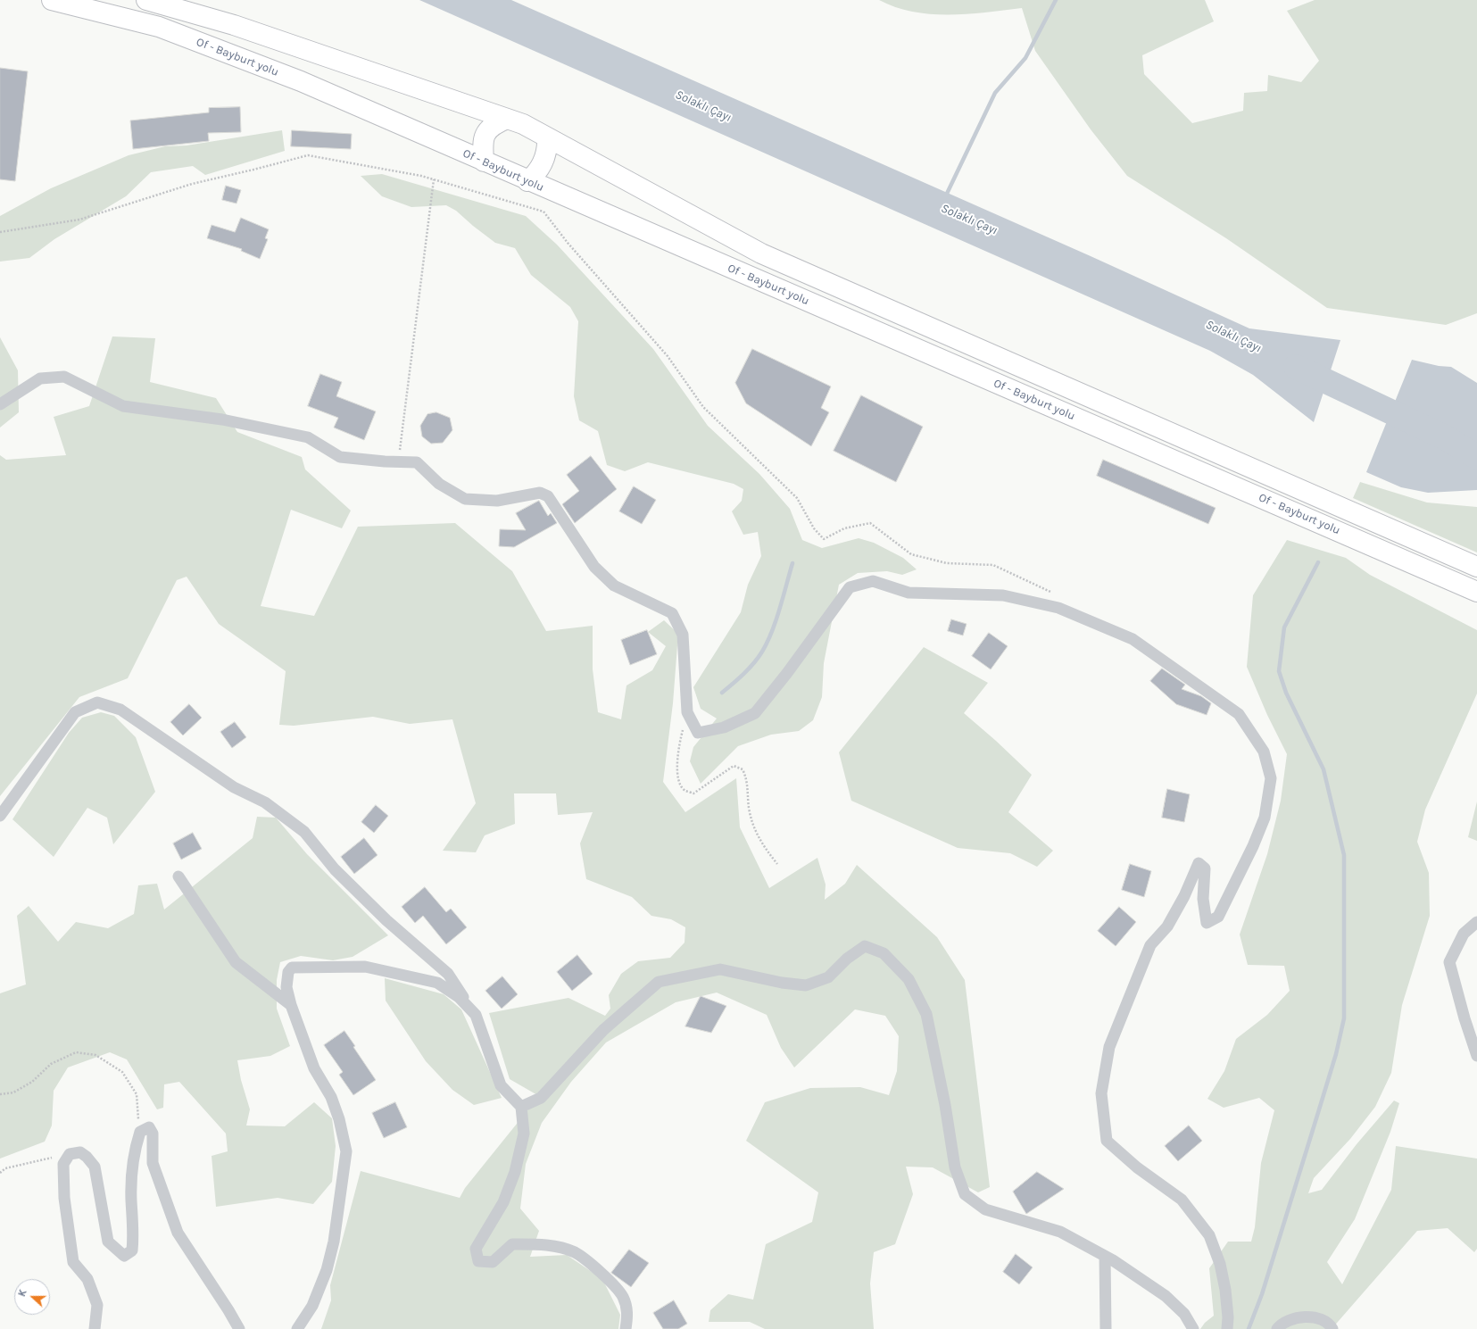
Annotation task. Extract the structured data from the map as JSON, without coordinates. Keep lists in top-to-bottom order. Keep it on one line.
{"streets":{"highway":["Of - Bayburt yolu"]},"water":["Solaklı Çayı"],"north":"left"}
